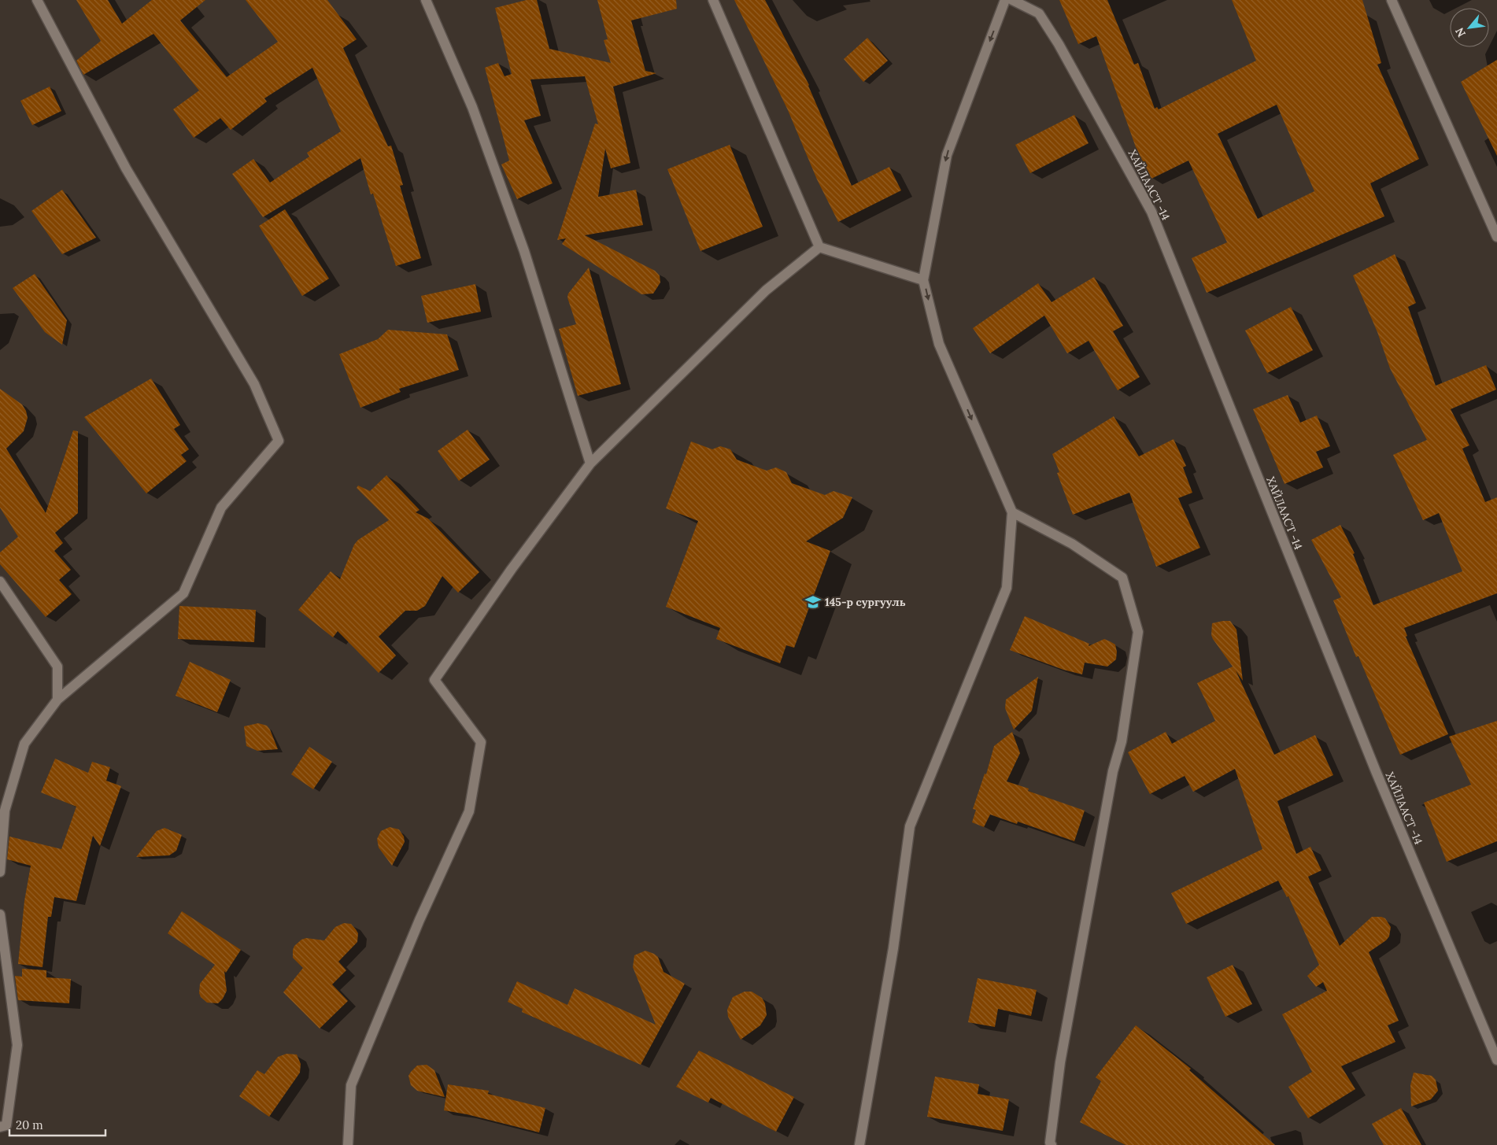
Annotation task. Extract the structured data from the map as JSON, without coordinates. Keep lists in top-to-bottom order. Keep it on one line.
{"streets":{"street":["ХАЙЛААСТ -14"]},"places":{"school or university":["145-р сургууль"]},"scale_bar":"20 m","north":"bottom left"}
